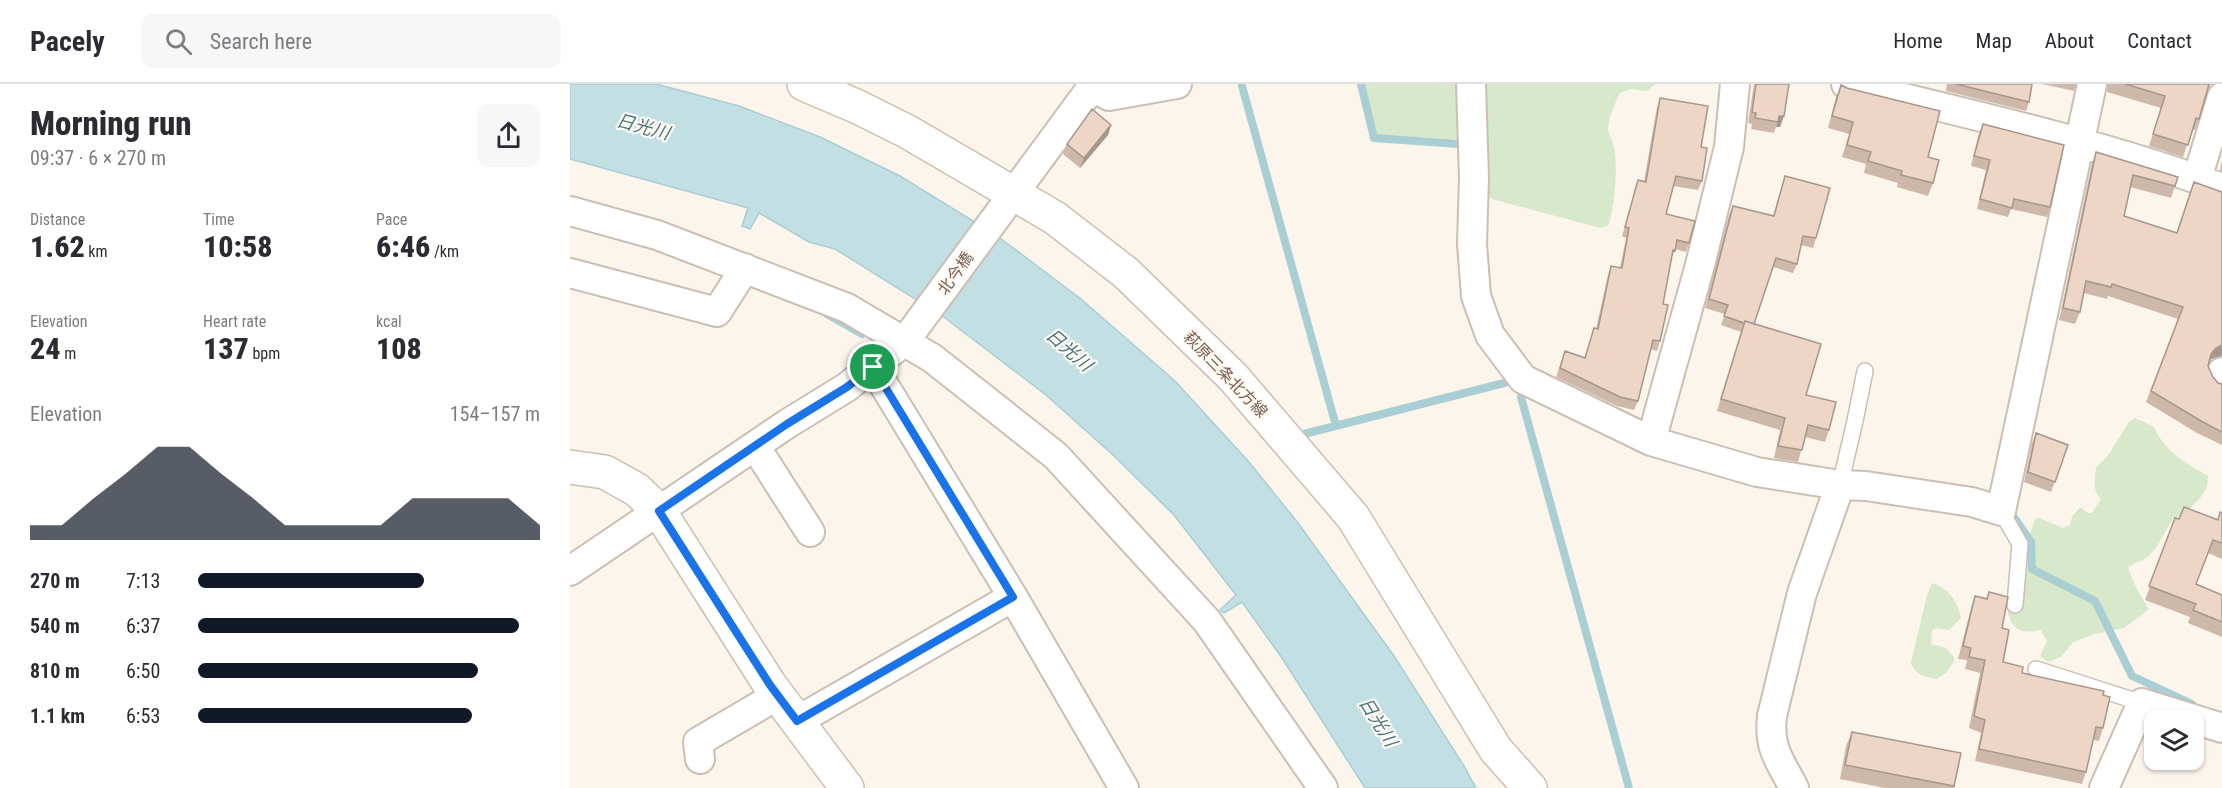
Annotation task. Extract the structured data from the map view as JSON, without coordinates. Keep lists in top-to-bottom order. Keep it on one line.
{"streets":{"main road":["萩原三条北方線"],"street":["北今橋"]},"crossings":[["北今橋","萩原三条北方線"]],"water":["日光川"],"page":{"header":"Pacely","search":"Search here","nav":["Home","Map","About","Contact"],"heading":["Morning run","09:37 · 6 × 270 m"],"stats":[["Distance","1.62 km"],["Time","10:58"],["Pace","6:46 /km"],["Elevation","24 m"],["Heart rate","137 bpm"],["kcal","108"]],"chart":["Elevation","154–157 m"],"list":[{"name":"270 m","note":"7:13"},{"name":"540 m","note":"6:37"},{"name":"810 m","note":"6:50"},{"name":"1.1 km","note":"6:53"}]}}
